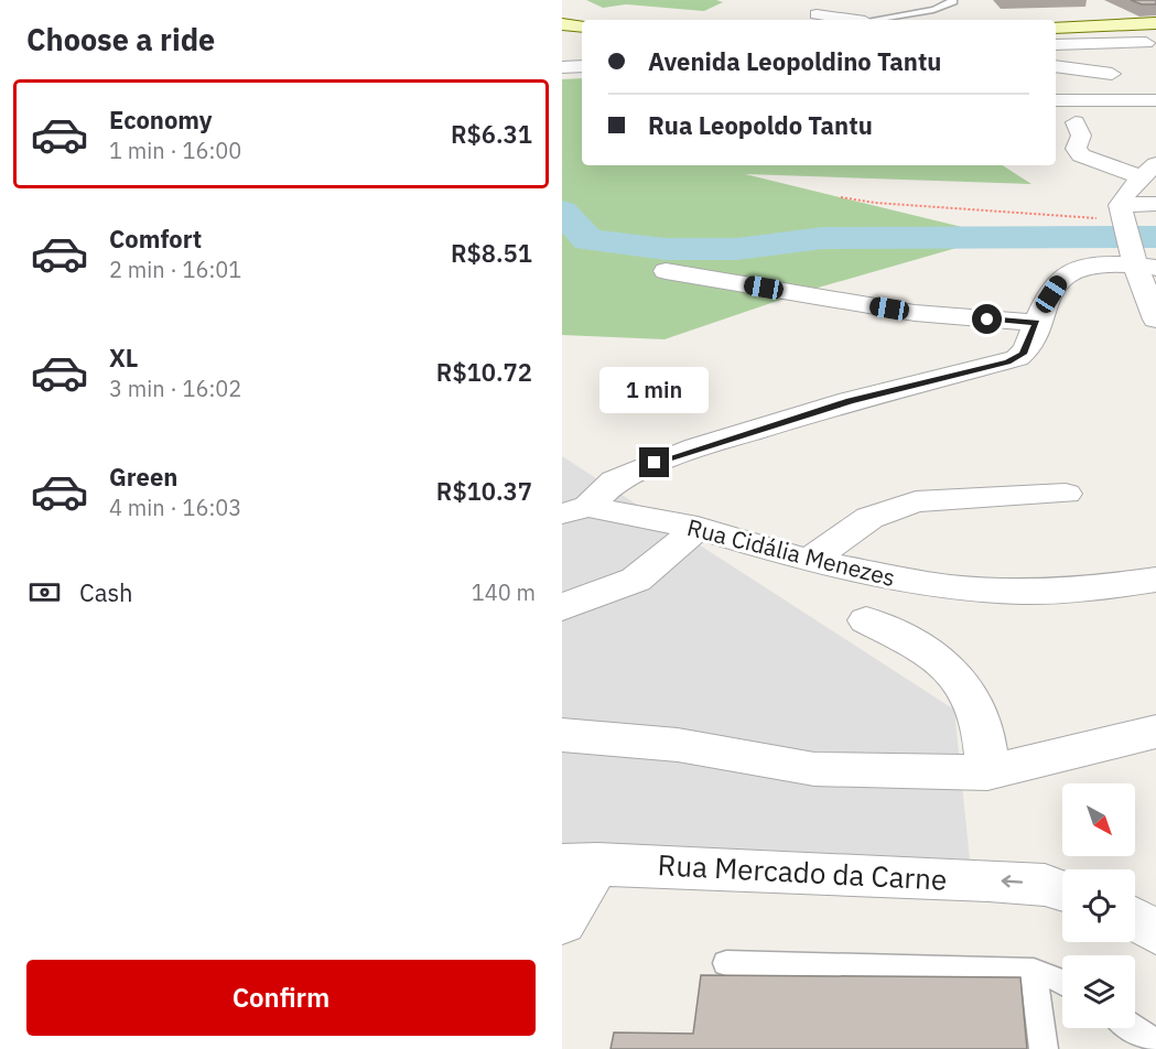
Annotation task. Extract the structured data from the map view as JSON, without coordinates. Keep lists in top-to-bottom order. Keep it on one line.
{"streets":{"street":["Rua Cidália Menezes","Rua Mercado da Carne"]},"north":"bottom right","page":{"heading":"Choose a ride","banner":["Avenida Leopoldino Tantu","Rua Leopoldo Tantu"],"list":[{"name":"Economy","note":"1 min · 16:00","value":"R$6.31"},{"name":"Comfort","note":"2 min · 16:01","value":"R$8.51"},{"name":"XL","note":"3 min · 16:02","value":"R$10.72"},{"name":"Green","note":"4 min · 16:03","value":"R$10.37"}],"bubble":"1 min","pay":["Cash","140 m"],"buttons":"Confirm"}}
